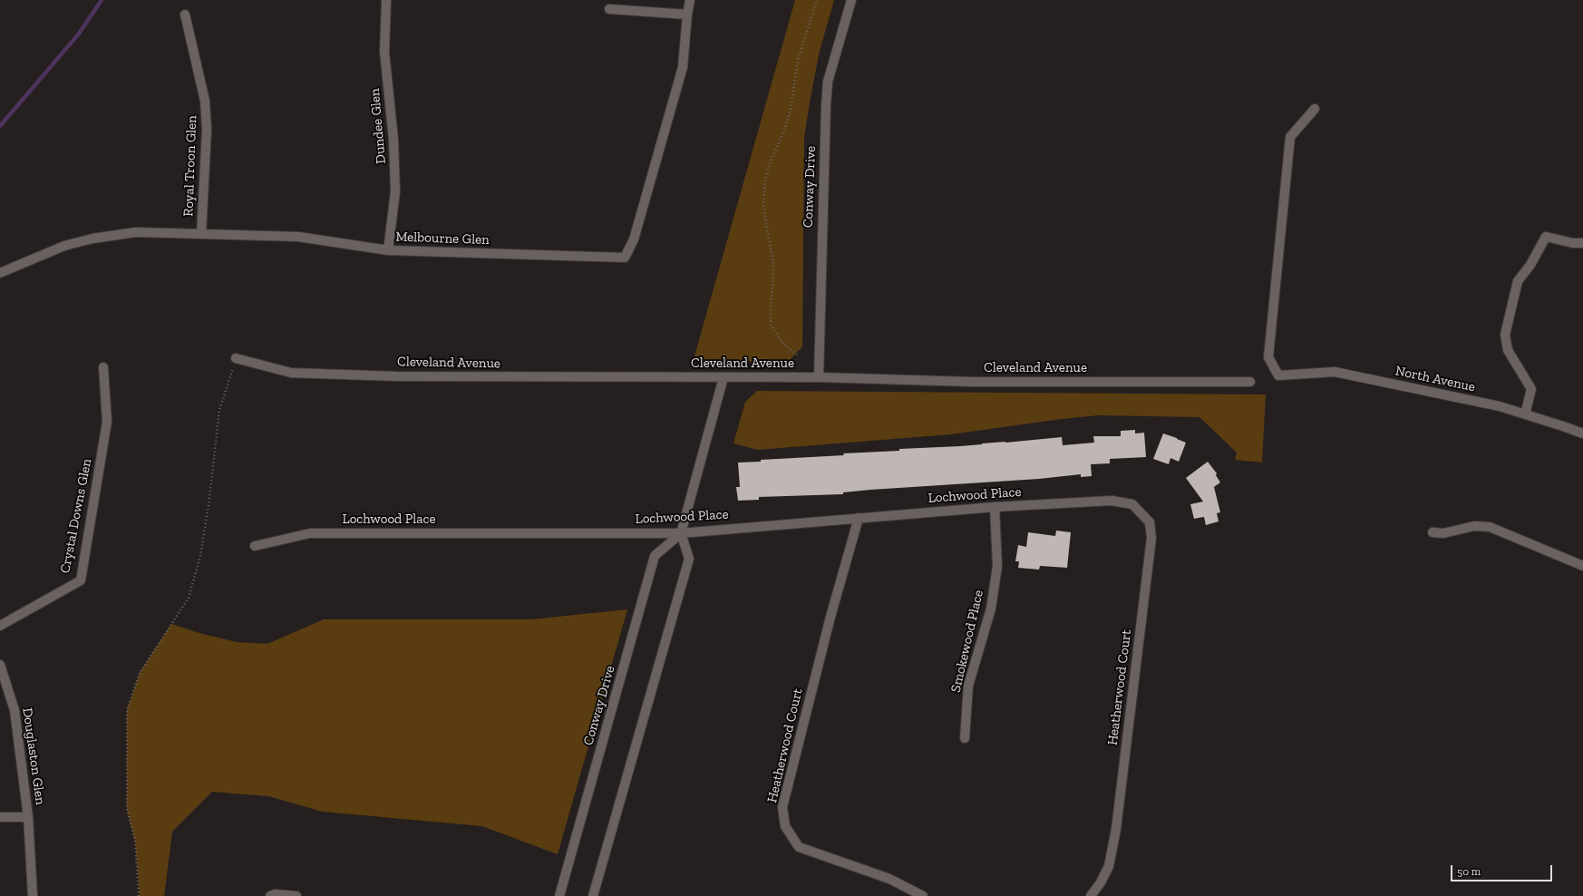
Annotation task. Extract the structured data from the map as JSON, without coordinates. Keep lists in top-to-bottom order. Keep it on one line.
{"streets":{"street":["Dundee Glen","Royal Troon Glen","Conway Drive","Melbourne Glen","Cleveland Avenue","North Avenue","Lochwood Place","Crystal Downs Glen","Smokewood Place","Heatherwood Court","Douglaston Glen"]},"crossings":[["Dundee Glen","Melbourne Glen"],["Royal Troon Glen","Melbourne Glen"],["Conway Drive","Cleveland Avenue"],["Conway Drive","Lochwood Place"],["Lochwood Place","Smokewood Place"],["Lochwood Place","Heatherwood Court"]],"scale_bar":"50 m"}
